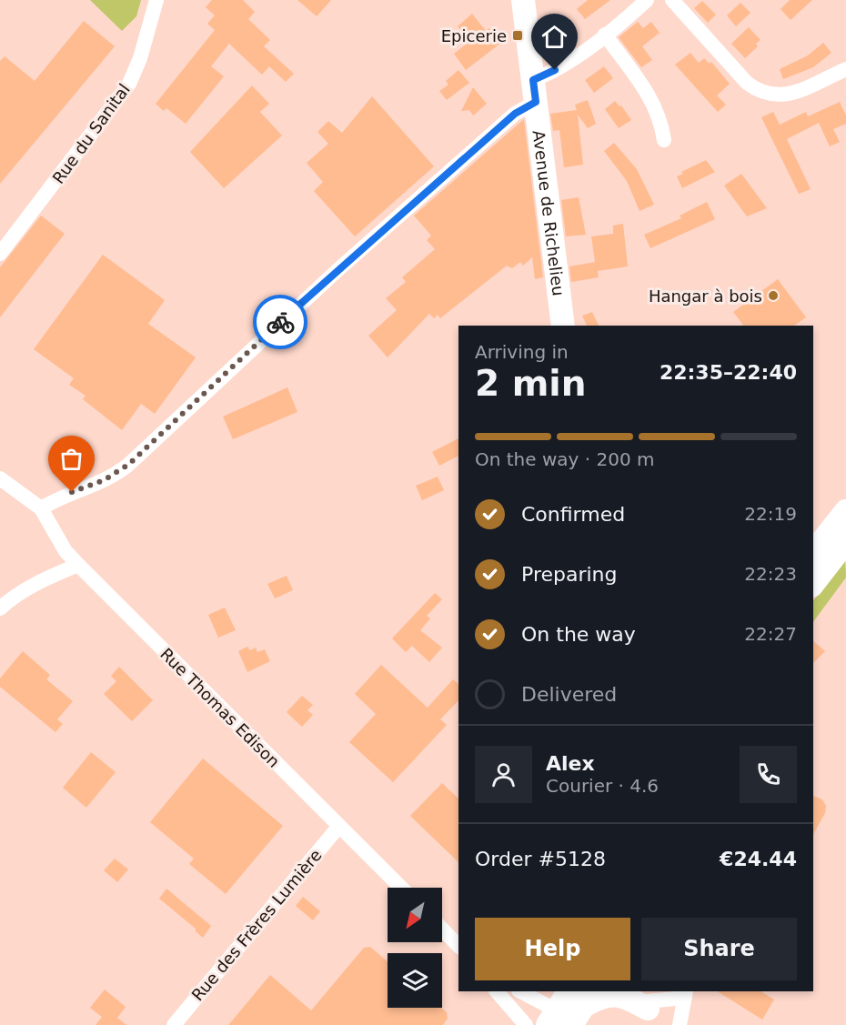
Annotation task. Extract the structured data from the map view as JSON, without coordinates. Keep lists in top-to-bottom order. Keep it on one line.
{"streets":{"main road":["Avenue de Richelieu"],"street":["Rue du Sanital","Rue Thomas Edison","Rue des Frères Lumière"]},"crossings":[["Rue Thomas Edison","Rue des Frères Lumière"]],"places":{"transit":["Epicerie"],"other":["Hangar à bois"]},"north":"bottom left","page":{"heading":["2 min","Arriving in","22:35–22:40"],"panel":["Alex","Courier · 4.6","Order #5128","€24.44"],"bar":"On the way · 200 m","list":[["Confirmed","22:19"],["Preparing","22:23"],["On the way","22:27"],"Delivered"],"buttons":["Help","Share"]}}
